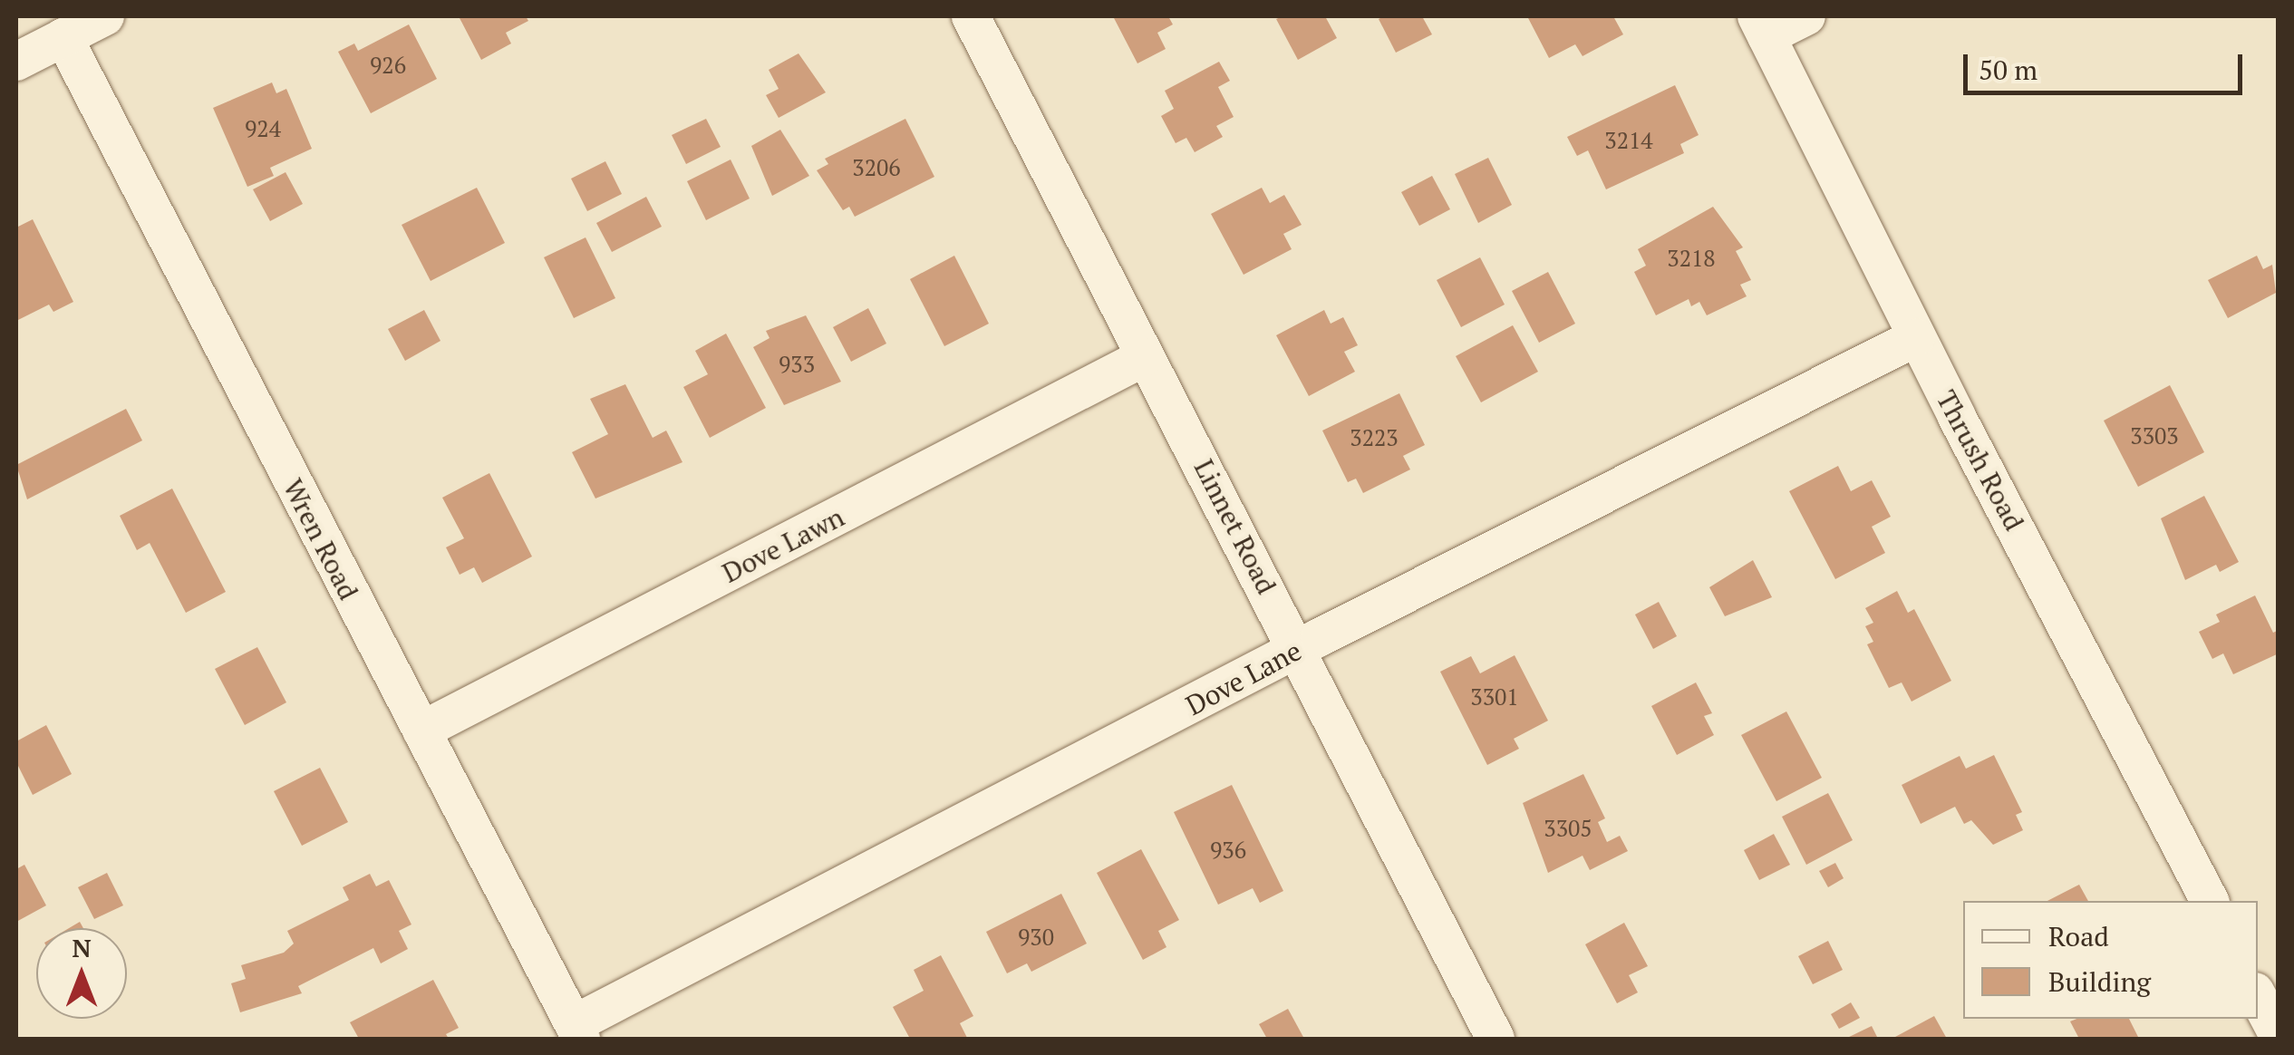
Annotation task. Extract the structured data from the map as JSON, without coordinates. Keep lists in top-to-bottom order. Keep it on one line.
{"streets":{"street":["Thrush Road","Linnet Road","Wren Road","Dove Lawn","Dove Lane"]},"crossings":[["Thrush Road","Dove Lane"],["Linnet Road","Dove Lawn"],["Linnet Road","Dove Lane"],["Wren Road","Dove Lawn"],["Wren Road","Dove Lane"]],"house_numbers":["926","924","3214","3206","3218","933","3303","3223","3301","3305","936","930"],"legend":["Road","Building"],"scale_bar":"50 m","north":"top"}
